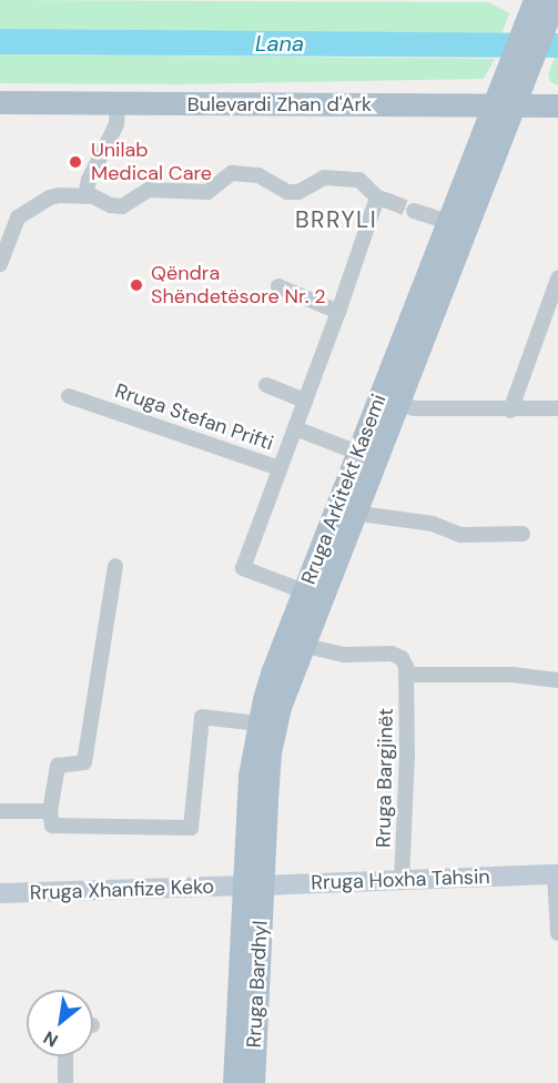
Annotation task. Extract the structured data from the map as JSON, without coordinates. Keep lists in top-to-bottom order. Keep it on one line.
{"streets":{"main road":["Bulevardi Zhan d'Ark","Rruga Arkitekt Kasemi","Rruga Hoxha Tahsin","Rruga Xhanfize Keko","Rruga Bardhyl"],"street":["Rruga Stefan Prifti","Rruga Bargjinët"]},"crossings":[["Bulevardi Zhan d'Ark","Rruga Arkitekt Kasemi"],["Rruga Stefan Prifti","Rruga Arkitekt Kasemi"],["Rruga Arkitekt Kasemi","Rruga Hoxha Tahsin"],["Rruga Arkitekt Kasemi","Rruga Xhanfize Keko"],["Rruga Arkitekt Kasemi","Rruga Bardhyl"],["Rruga Bargjinët","Rruga Hoxha Tahsin"],["Rruga Hoxha Tahsin","Rruga Xhanfize Keko"],["Rruga Hoxha Tahsin","Rruga Bardhyl"],["Rruga Xhanfize Keko","Rruga Bardhyl"]],"districts":["BRRYLI"],"water":["Lana"],"places":["Unilab Medical Care","Qëndra Shëndetësore Nr. 2"],"north":"bottom left"}
